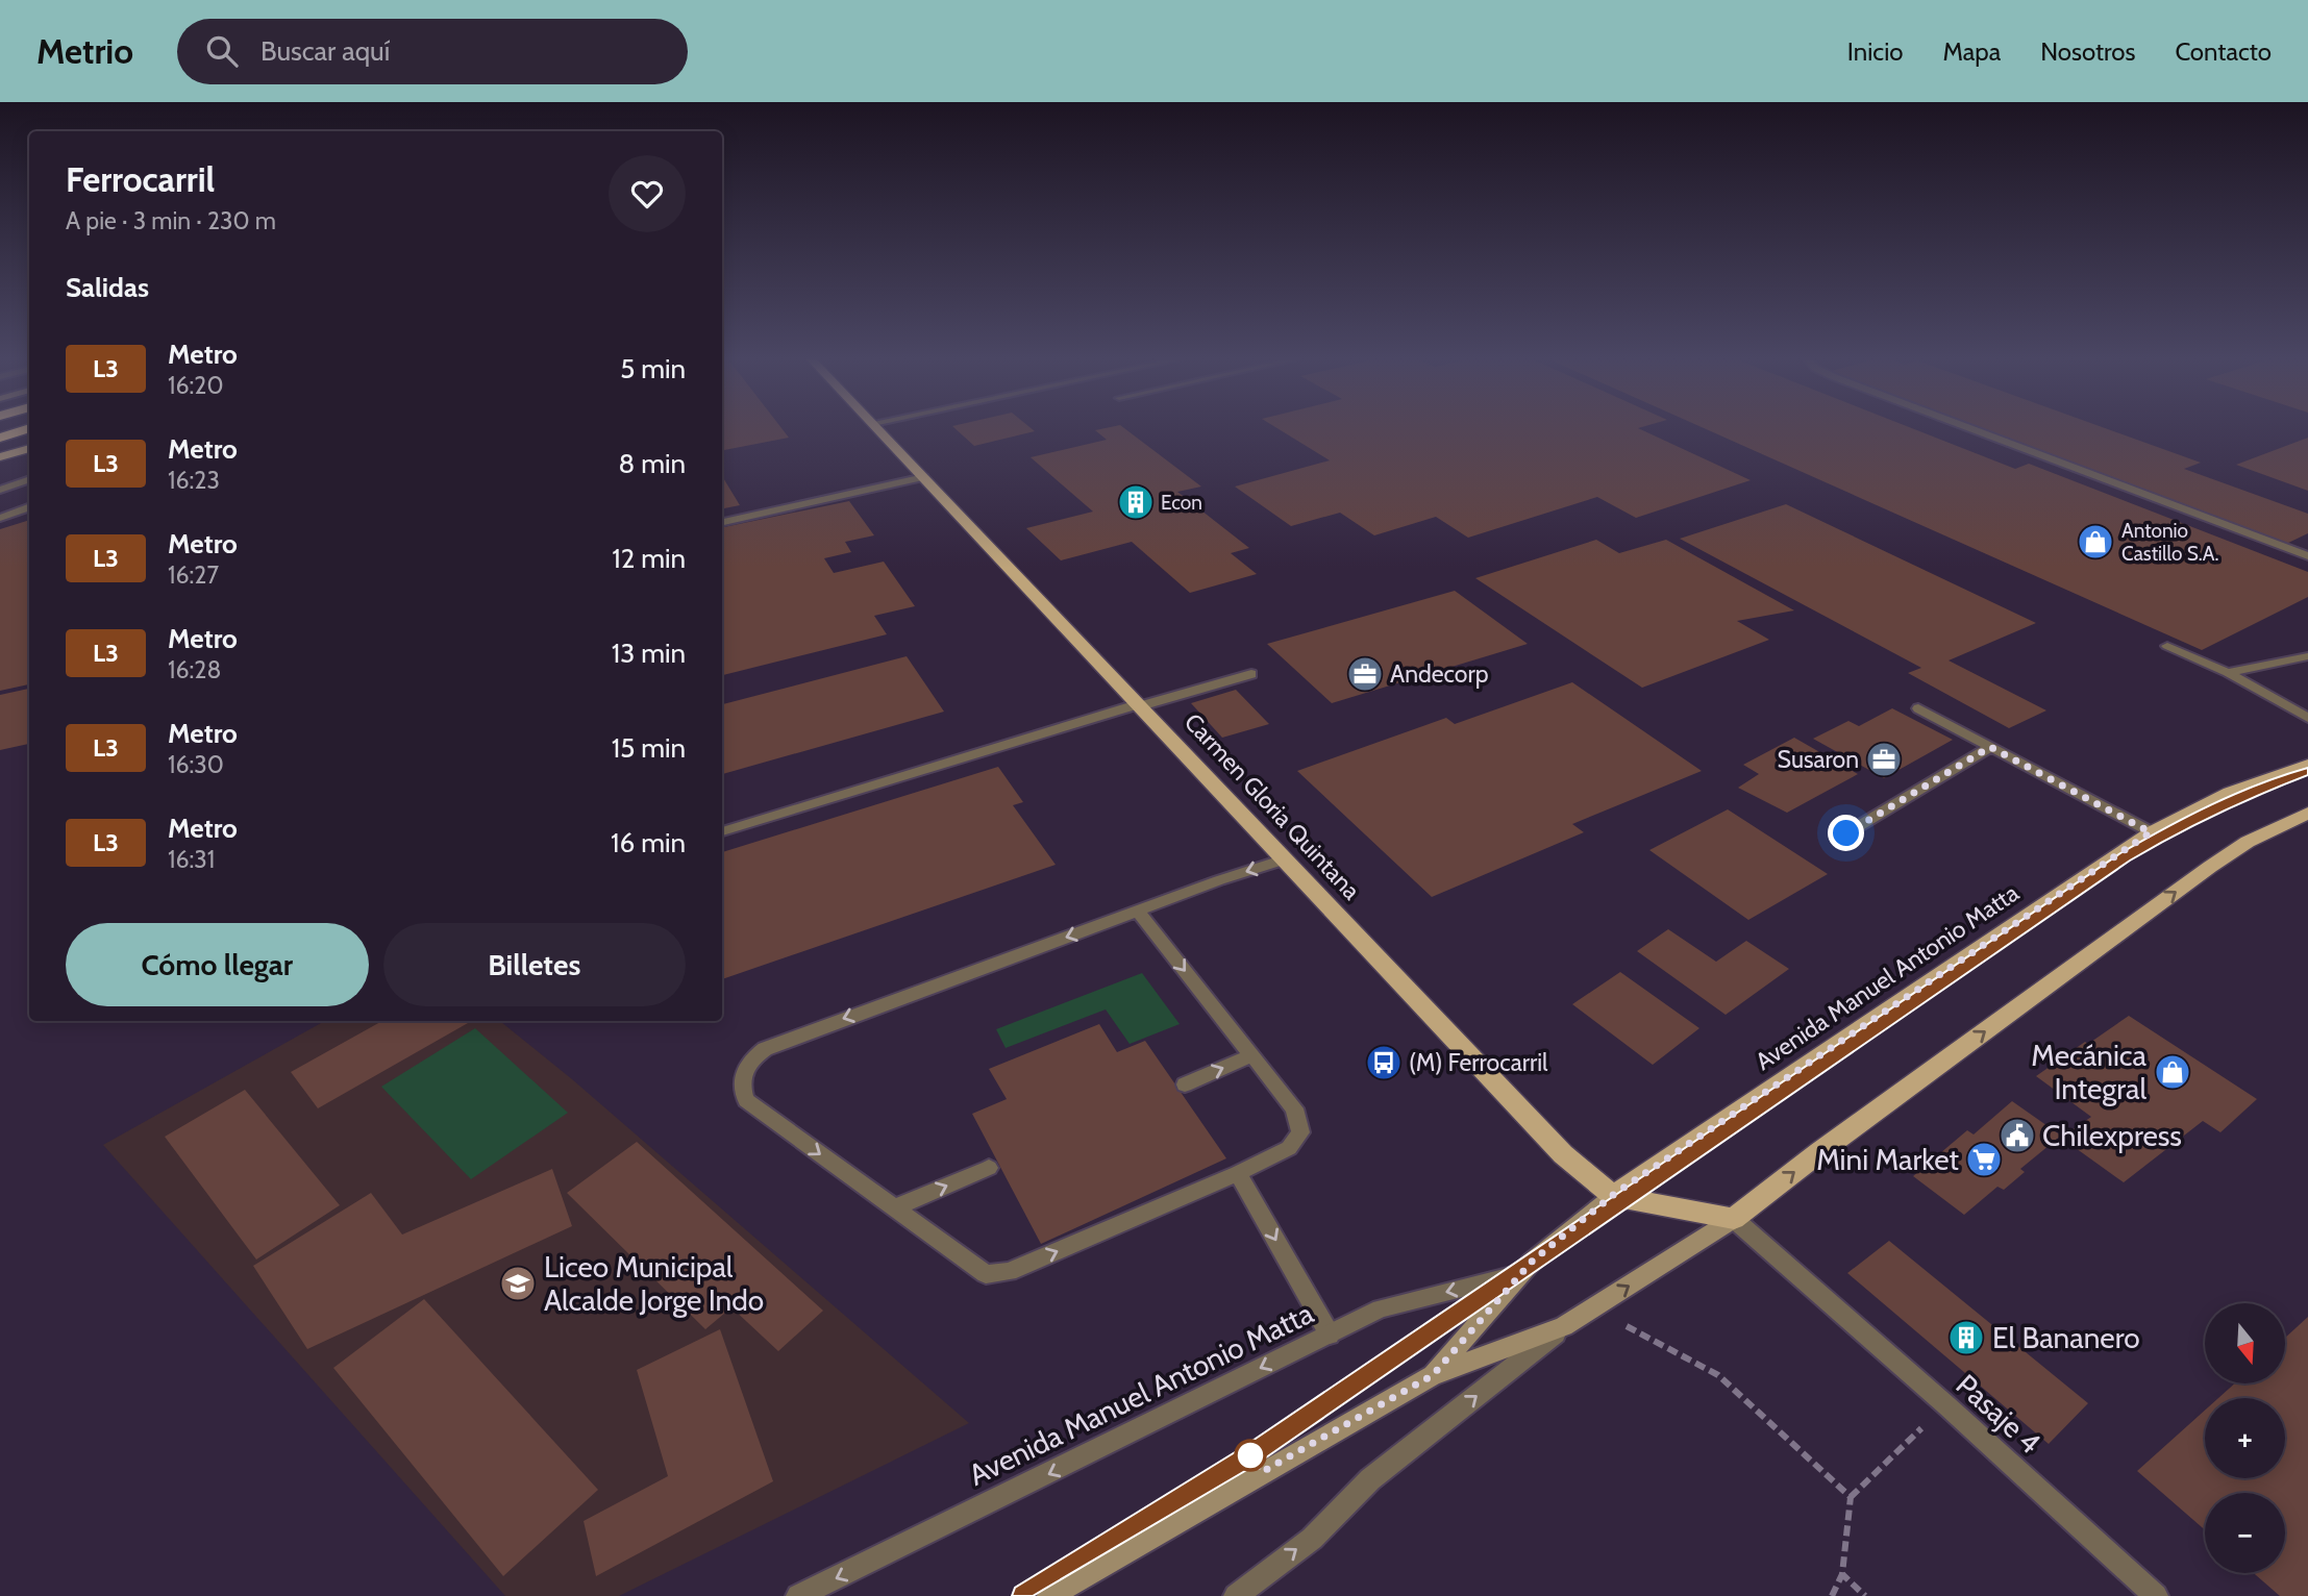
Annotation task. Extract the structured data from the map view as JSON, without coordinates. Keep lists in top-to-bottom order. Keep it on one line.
{"streets":{"main road":["Carmen Gloria Quintana","Avenida Manuel Antonio Matta"],"street":["Pasaje 4"]},"crossings":[["Carmen Gloria Quintana","Avenida Manuel Antonio Matta"],["Carmen Gloria Quintana","Pasaje 4"],["Avenida Manuel Antonio Matta","Pasaje 4"]],"places":{"building":["Econ","El Bananero"],"shop":["Antonio Castillo S.A.","Mecánica Integral"],"office":["Andecorp","Susaron"],"bus stop":["(M) Ferrocarril"],"public building":["Chilexpress"],"supermarket":["Mini Market"],"school or university":["Liceo Municipal Alcalde Jorge Indo"]},"lines":["metro line L3"],"north":"bottom","page":{"header":"Metrio","search":"Buscar aquí","nav":["Inicio","Mapa","Nosotros","Contacto"],"heading":[["Ferrocarril","A pie · 3 min · 230 m"],"Salidas"],"list":[{"mark":"L3","name":"Metro","note":"16:20","value":"5 min"},{"mark":"L3","name":"Metro","note":"16:23","value":"8 min"},{"mark":"L3","name":"Metro","note":"16:27","value":"12 min"},{"mark":"L3","name":"Metro","note":"16:28","value":"13 min"},{"mark":"L3","name":"Metro","note":"16:30","value":"15 min"},{"mark":"L3","name":"Metro","note":"16:31","value":"16 min"}],"buttons":["Cómo llegar","Billetes"],"map_buttons":["+","−"]}}
